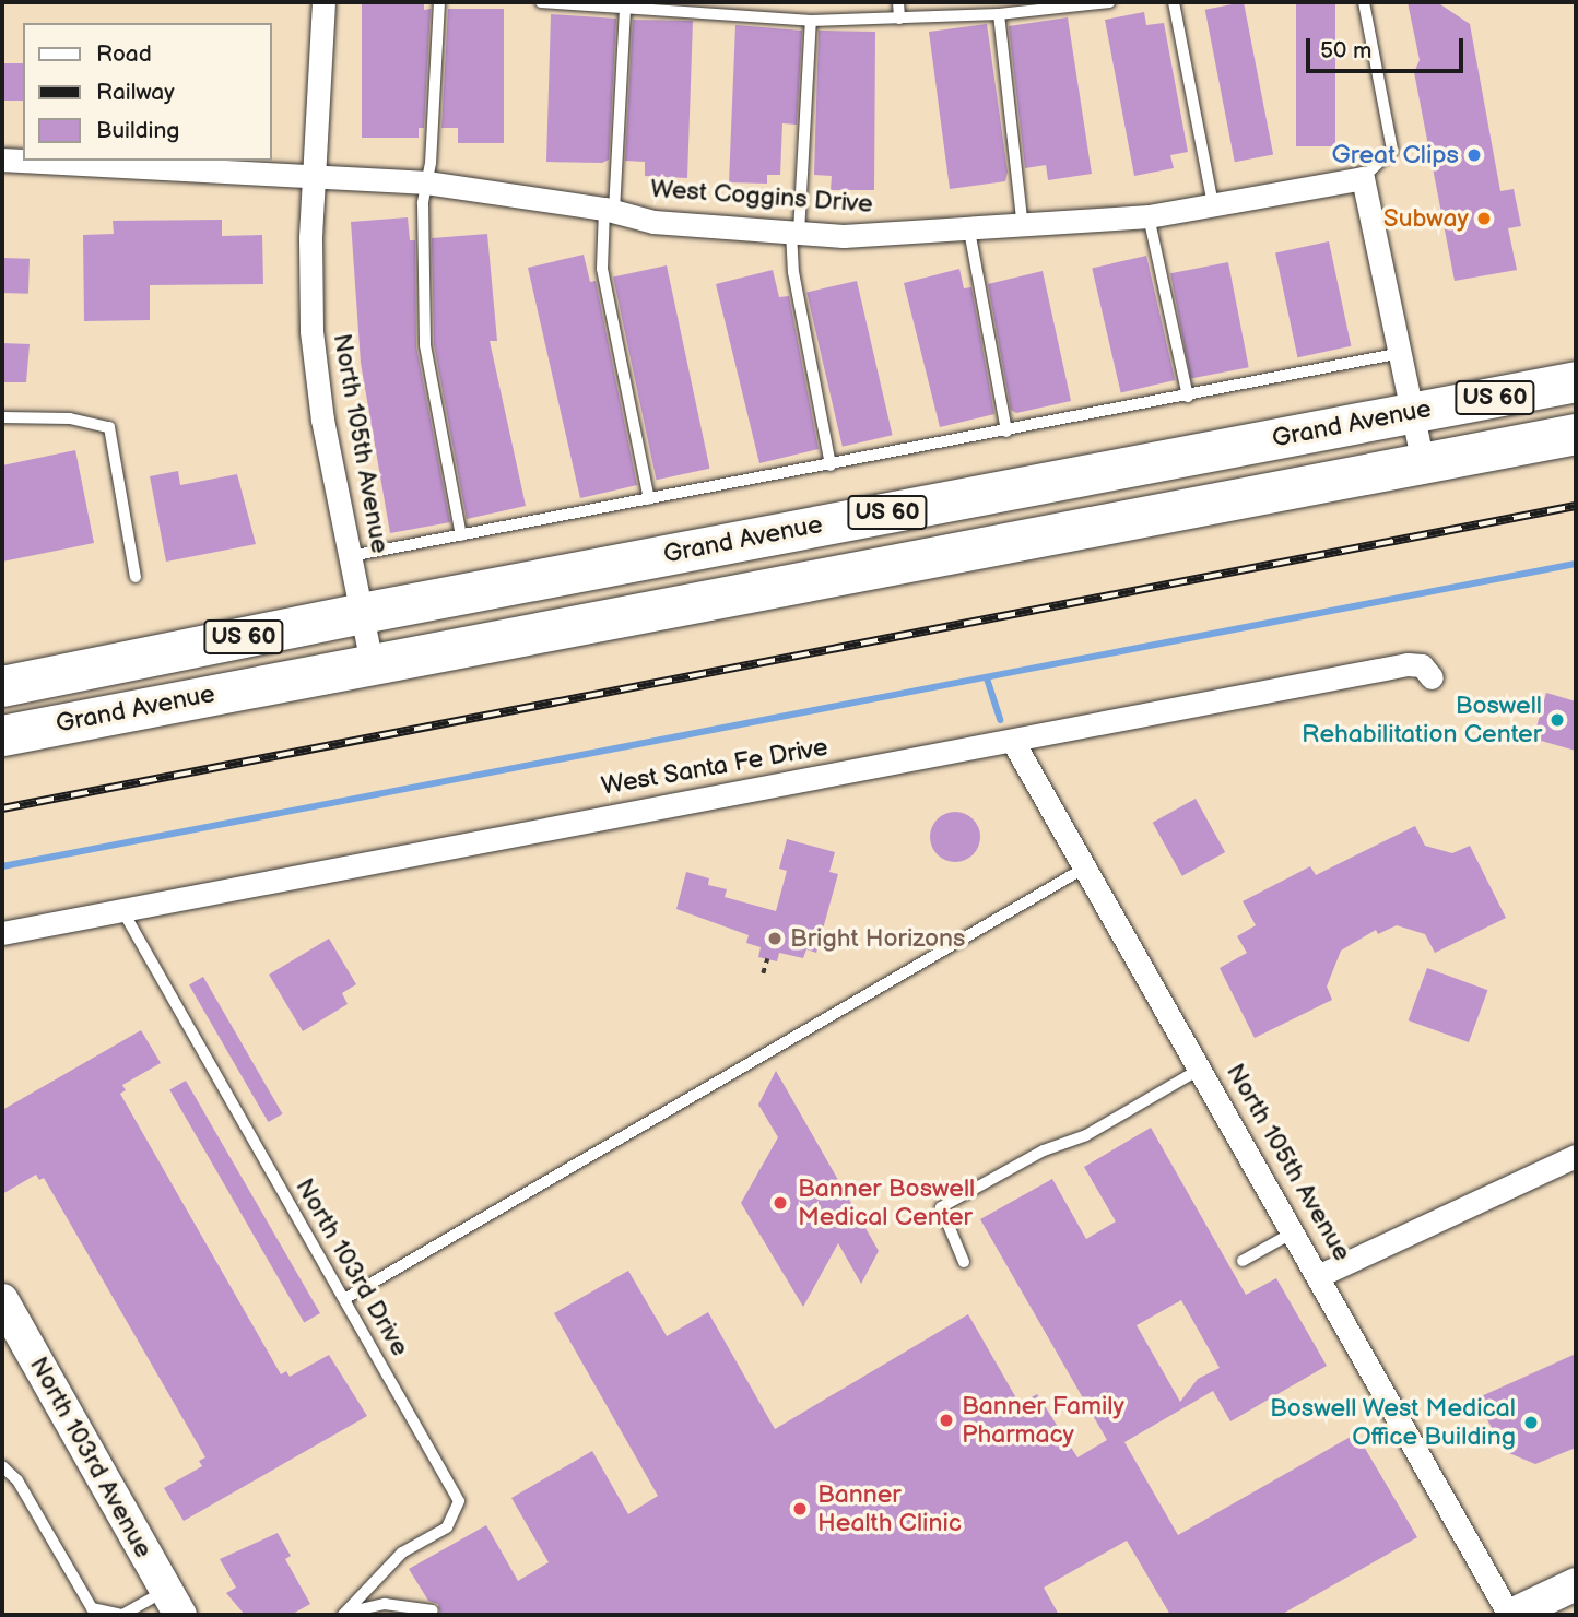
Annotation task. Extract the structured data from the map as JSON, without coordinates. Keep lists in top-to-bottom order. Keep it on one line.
{"streets":{"highway":["US 60","Grand Avenue"],"street":["West Coggins Drive","North 105th Avenue","West Santa Fe Drive","North 103rd Avenue"],"lane":["North 103rd Drive"]},"crossings":[["West Coggins Drive","North 105th Avenue"],["Grand Avenue","North 105th Avenue"],["North 105th Avenue","West Santa Fe Drive"],["West Santa Fe Drive","North 103rd Drive"]],"places":["Great Clips","Subway","Boswell Rehabilitation Center","Bright Horizons","Banner Boswell Medical Center","Banner Family Pharmacy","Boswell West Medical Office Building","Banner Health Clinic"],"legend":["Road","Railway","Building"],"scale_bar":"50 m"}
